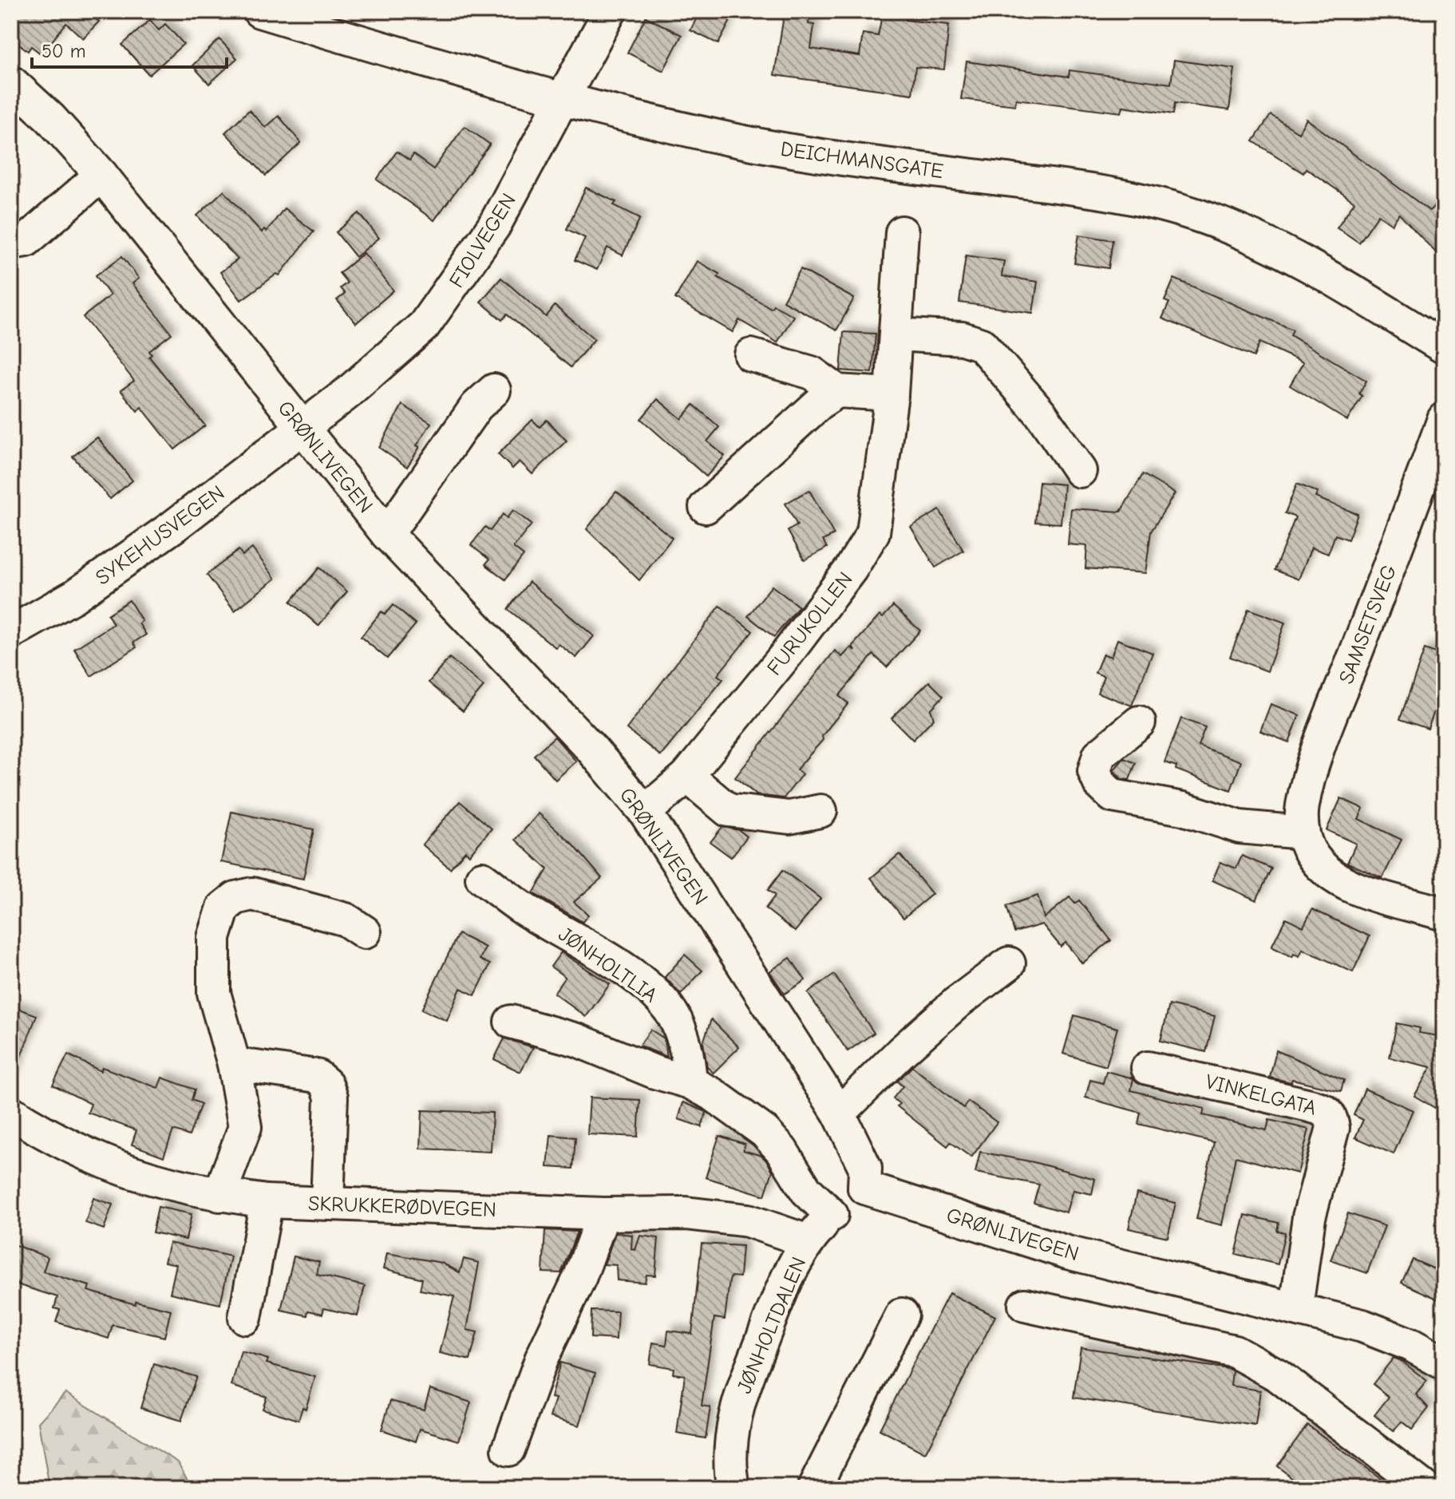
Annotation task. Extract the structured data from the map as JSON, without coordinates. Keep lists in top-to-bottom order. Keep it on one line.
{"streets":{"street":["DEICHMANSGATE","FIOLVEGEN","GRØNLIVEGEN","SYKEHUSVEGEN","FURUKOLLEN","SAMSETSVEG","JØNHOLTLIA","VINKELGATA","SKRUKKERØDVEGEN","JØNHOLTDALEN"]},"crossings":[["DEICHMANSGATE","FIOLVEGEN"],["FIOLVEGEN","GRØNLIVEGEN"],["FIOLVEGEN","SYKEHUSVEGEN"],["GRØNLIVEGEN","SYKEHUSVEGEN"],["GRØNLIVEGEN","FURUKOLLEN"],["GRØNLIVEGEN","VINKELGATA"],["GRØNLIVEGEN","JØNHOLTDALEN"],["SKRUKKERØDVEGEN","JØNHOLTDALEN"]],"scale_bar":"50 m"}
